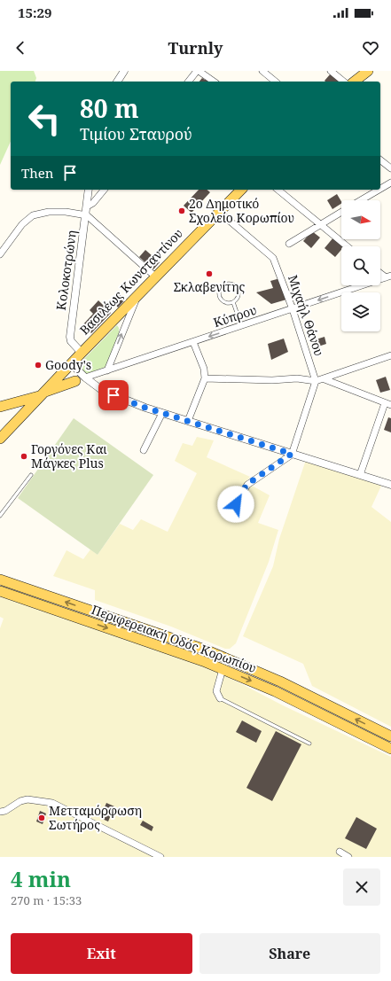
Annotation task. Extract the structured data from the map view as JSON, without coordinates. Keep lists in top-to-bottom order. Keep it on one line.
{"streets":{"main road":["Βασιλέως Κωνσταντίνου","Περιφερειακή Οδός Κορωπίου"],"street":["Κολοκοτρώνη","Μιχαήλ Θάνου","Κύπρου"]},"crossings":[["Κολοκοτρώνη","Βασιλέως Κωνσταντίνου"],["Βασιλέως Κωνσταντίνου","Μιχαήλ Θάνου"],["Μιχαήλ Θάνου","Κύπρου"]],"places":["2ο Δημοτικό Σχολείο Κορωπίου","Σκλαβενίτης","Goody's","Γοργόνες Και Μάγκες Plus","Μετταμόρφωση Σωτήρος"],"north":"right","page":{"status":"15:29","header":"Turnly","turn":["80 m","Τιμίου Σταυρού"],"then":"Then","heading":["4 min","270 m · 15:33"],"buttons":["Exit","Share"]}}
